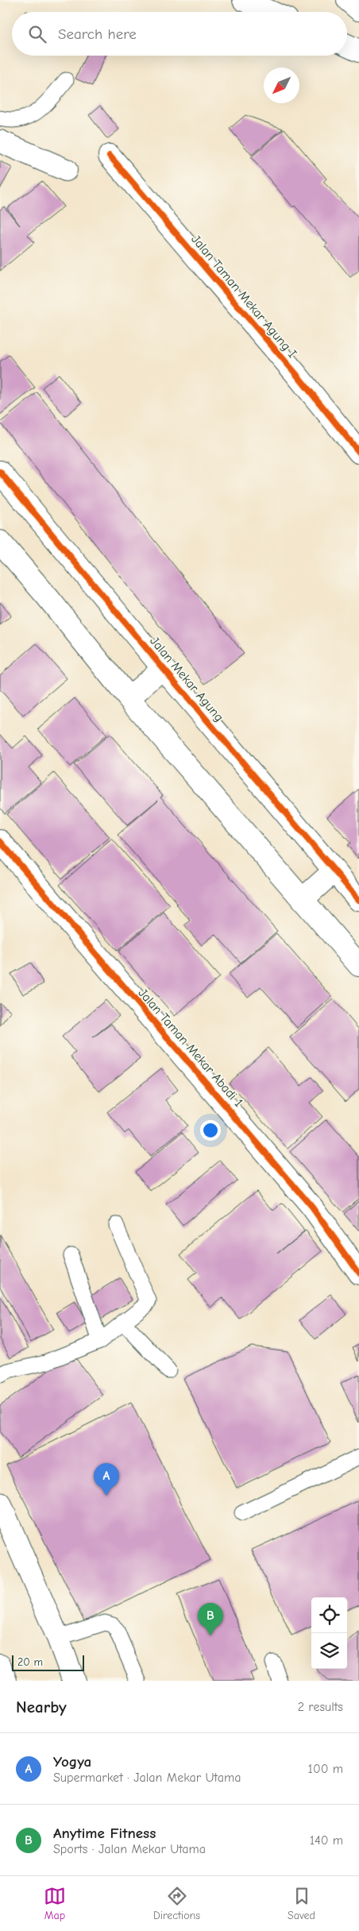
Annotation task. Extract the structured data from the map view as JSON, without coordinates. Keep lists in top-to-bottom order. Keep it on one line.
{"streets":{"main road":["Jalan Taman Mekar Agung I","Jalan Mekar Agung","Jalan Taman Mekar Abadi 1"]},"scale_bar":"20 m","north":"bottom left","page":{"search":"Search here","pins":["A","B"],"scale":"20 m","heading":["Nearby","2 results"],"list":[{"mark":"A","name":"Yogya","note":"Supermarket · Jalan Mekar Utama","value":"100 m"},{"mark":"B","name":"Anytime Fitness","note":"Sports · Jalan Mekar Utama","value":"140 m"}],"nav":["Map","Directions","Saved"]}}
